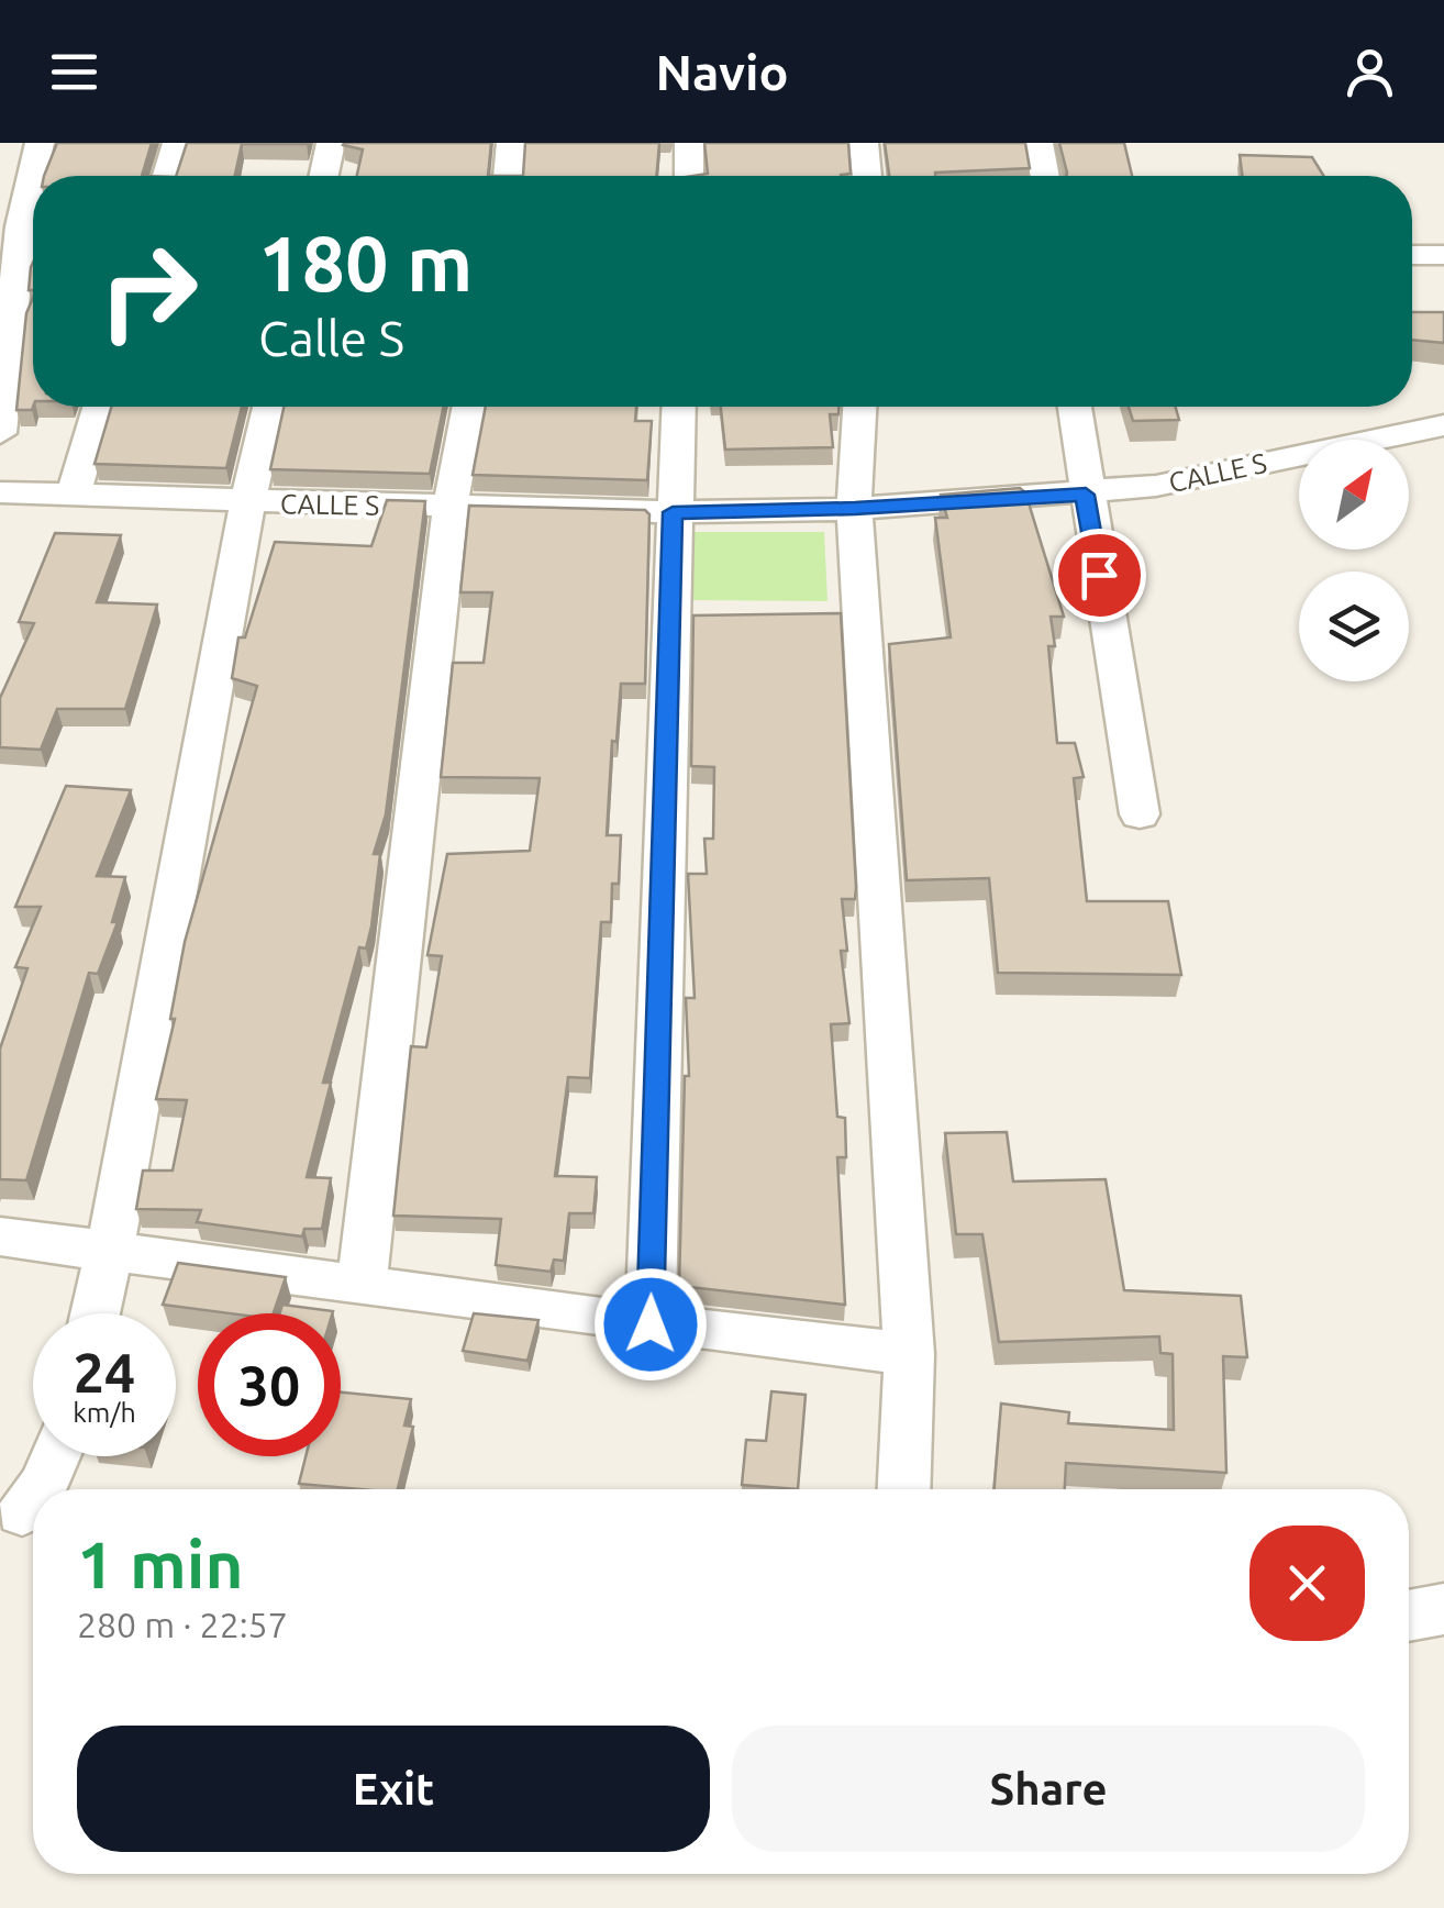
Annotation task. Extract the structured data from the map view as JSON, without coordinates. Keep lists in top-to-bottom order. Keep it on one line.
{"streets":{"street":["CALLE S"]},"north":"top right","page":{"header":"Navio","turn":["180 m","Calle S"],"speed":"24 km/h","limit":"30","heading":["1 min","280 m · 22:57"],"buttons":["Exit","Share"]}}
